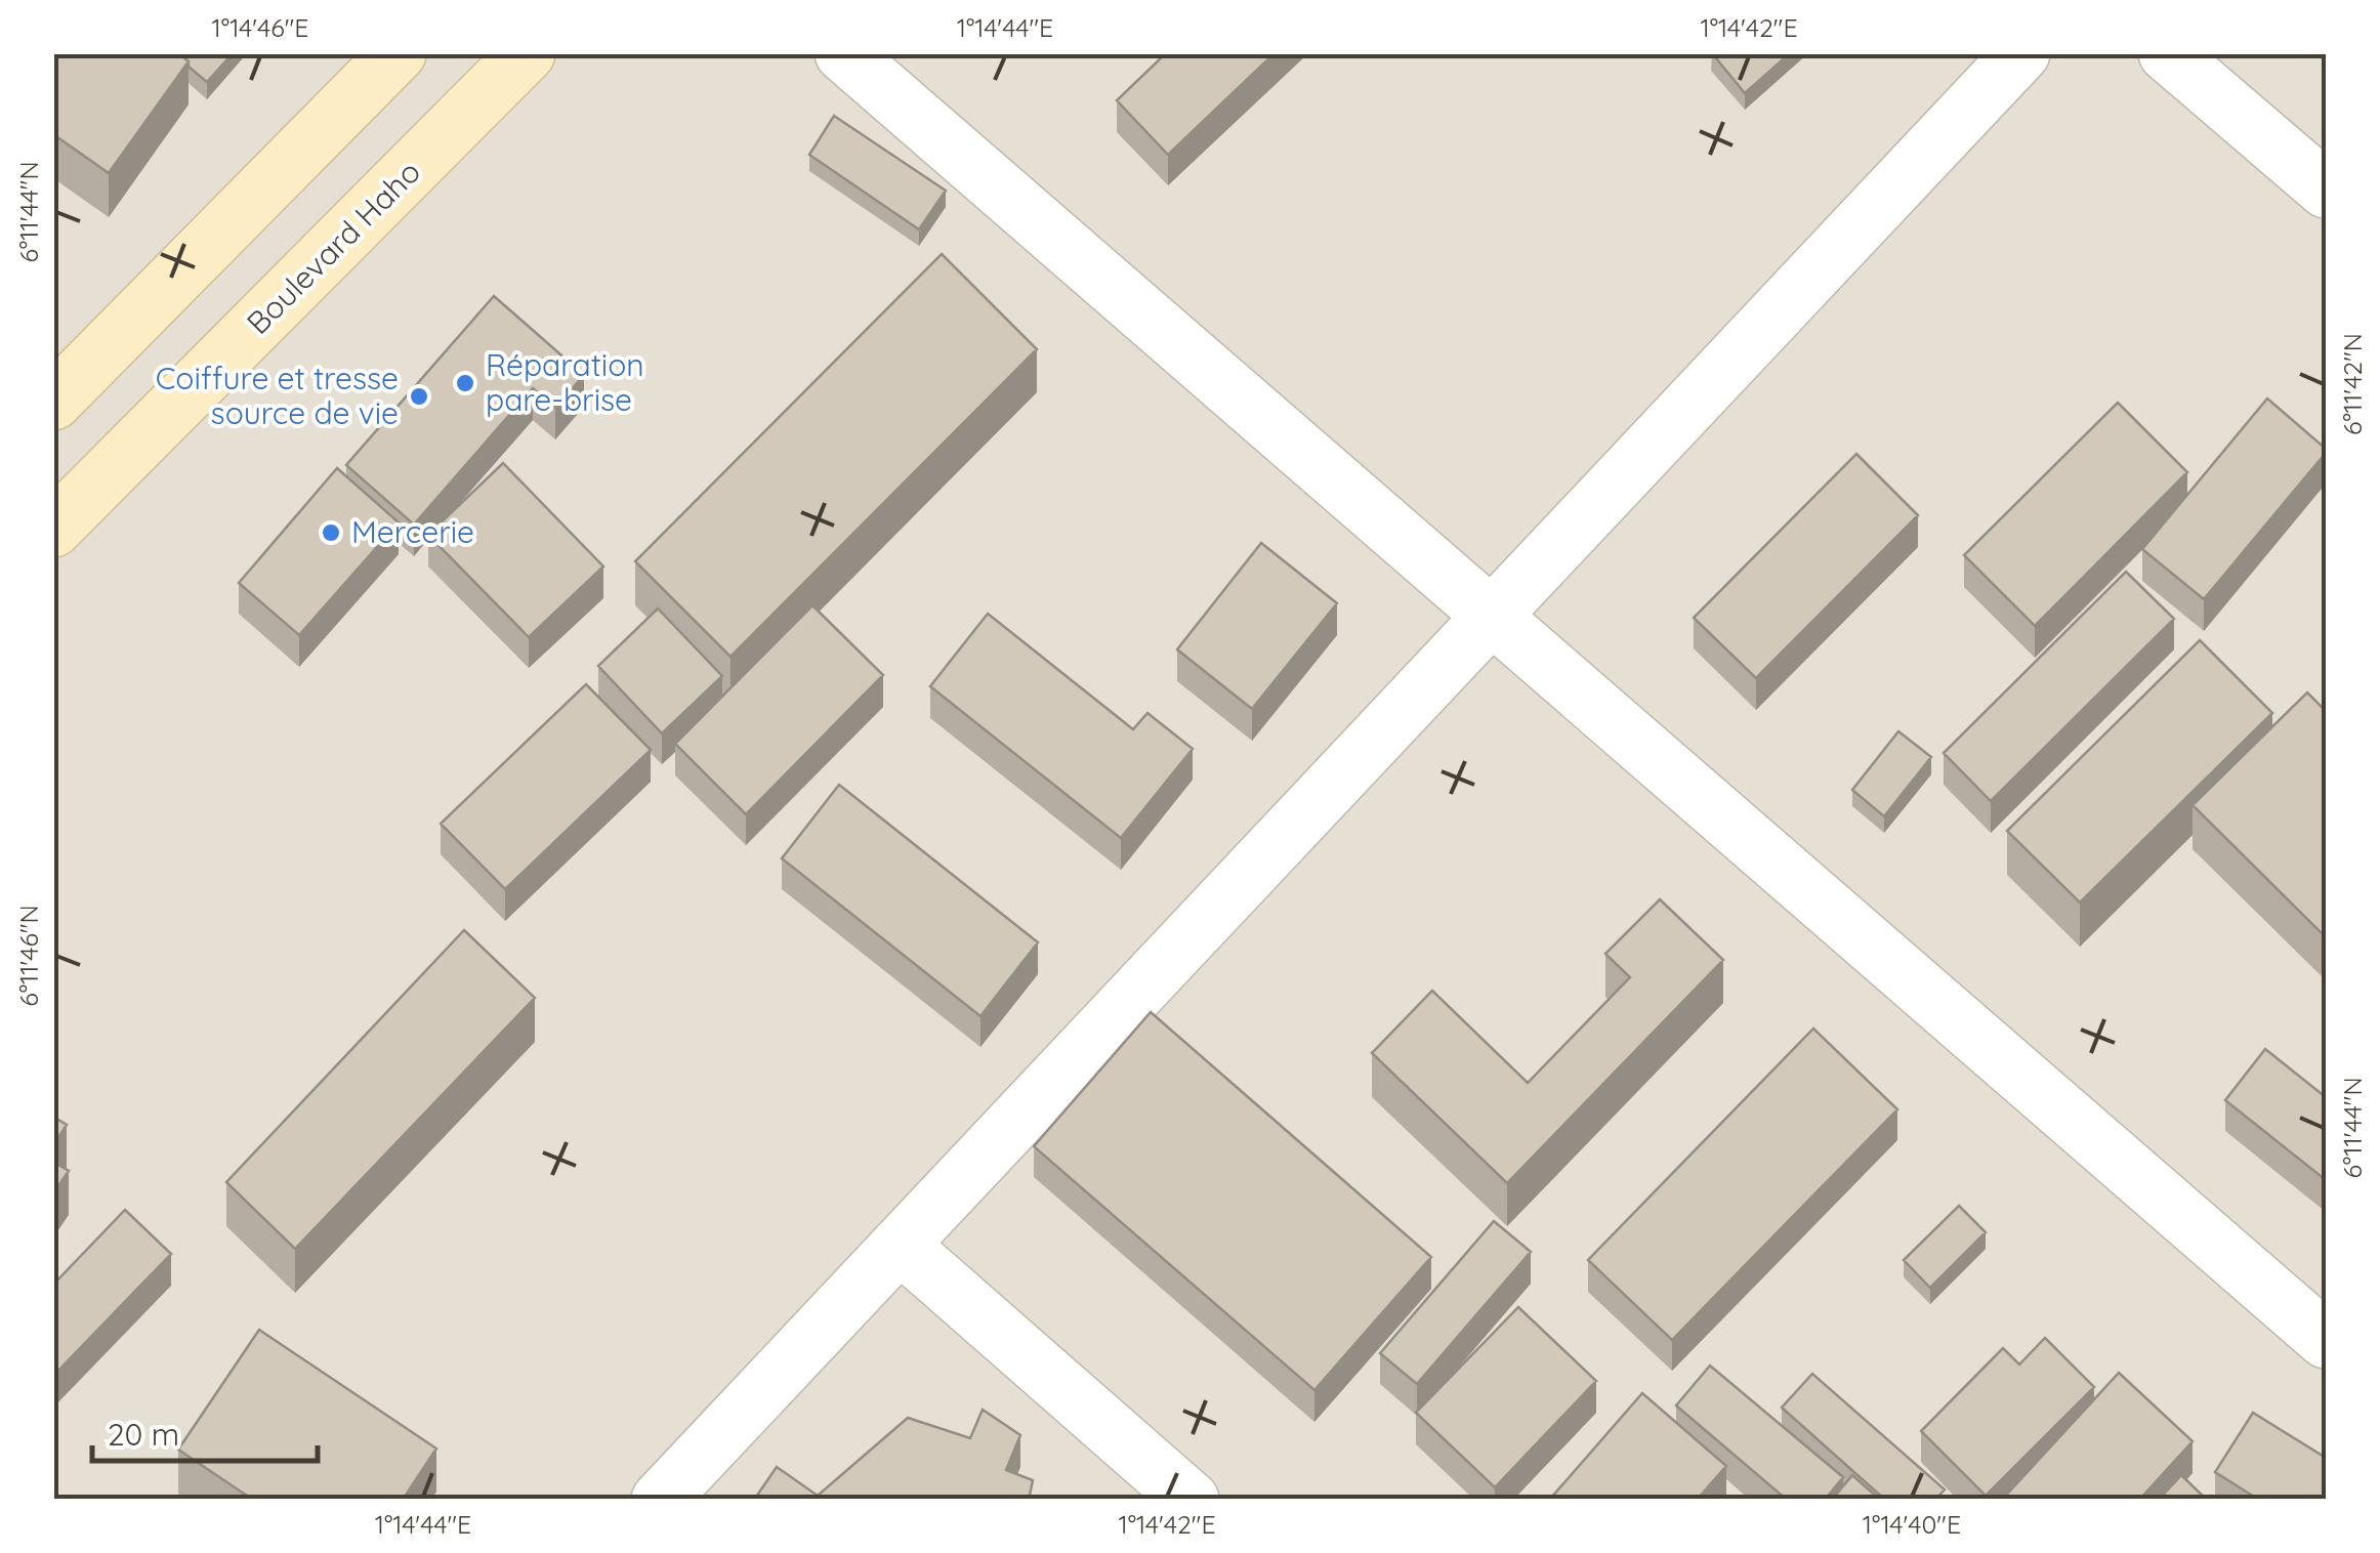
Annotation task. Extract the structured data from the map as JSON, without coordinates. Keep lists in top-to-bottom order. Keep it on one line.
{"streets":{"main road":["Boulevard Haho"]},"places":["Réparation pare-brise","Coiffure et tresse source de vie","Mercerie"],"scale_bar":"20 m","coordinates":["1°14'46\"E","1°14'44\"E","1°14'42\"E","6°11'44\"N","6°11'42\"N","6°11'46\"N","1°14'40\"E"]}
